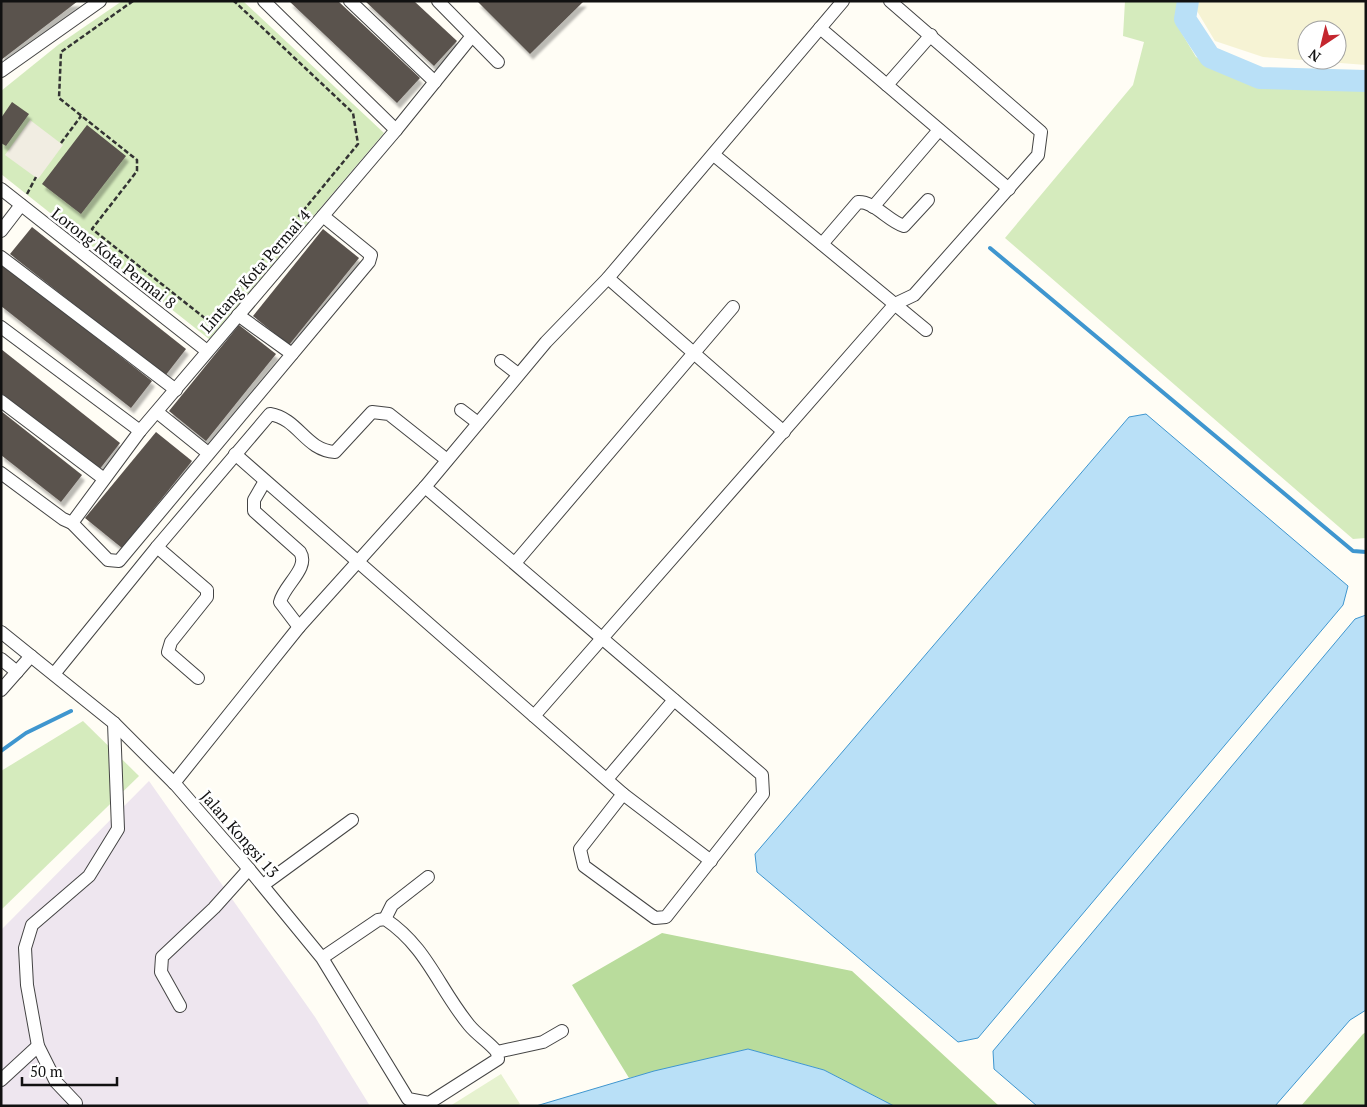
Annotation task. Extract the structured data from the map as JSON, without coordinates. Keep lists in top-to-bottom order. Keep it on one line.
{"streets":{"street":["Lorong Kota Permai 8","Lintang Kota Permai 4","Jalan Kongsi 13"]},"crossings":[["Lorong Kota Permai 8","Lintang Kota Permai 4"]],"scale_bar":"50 m","north":"bottom left"}
